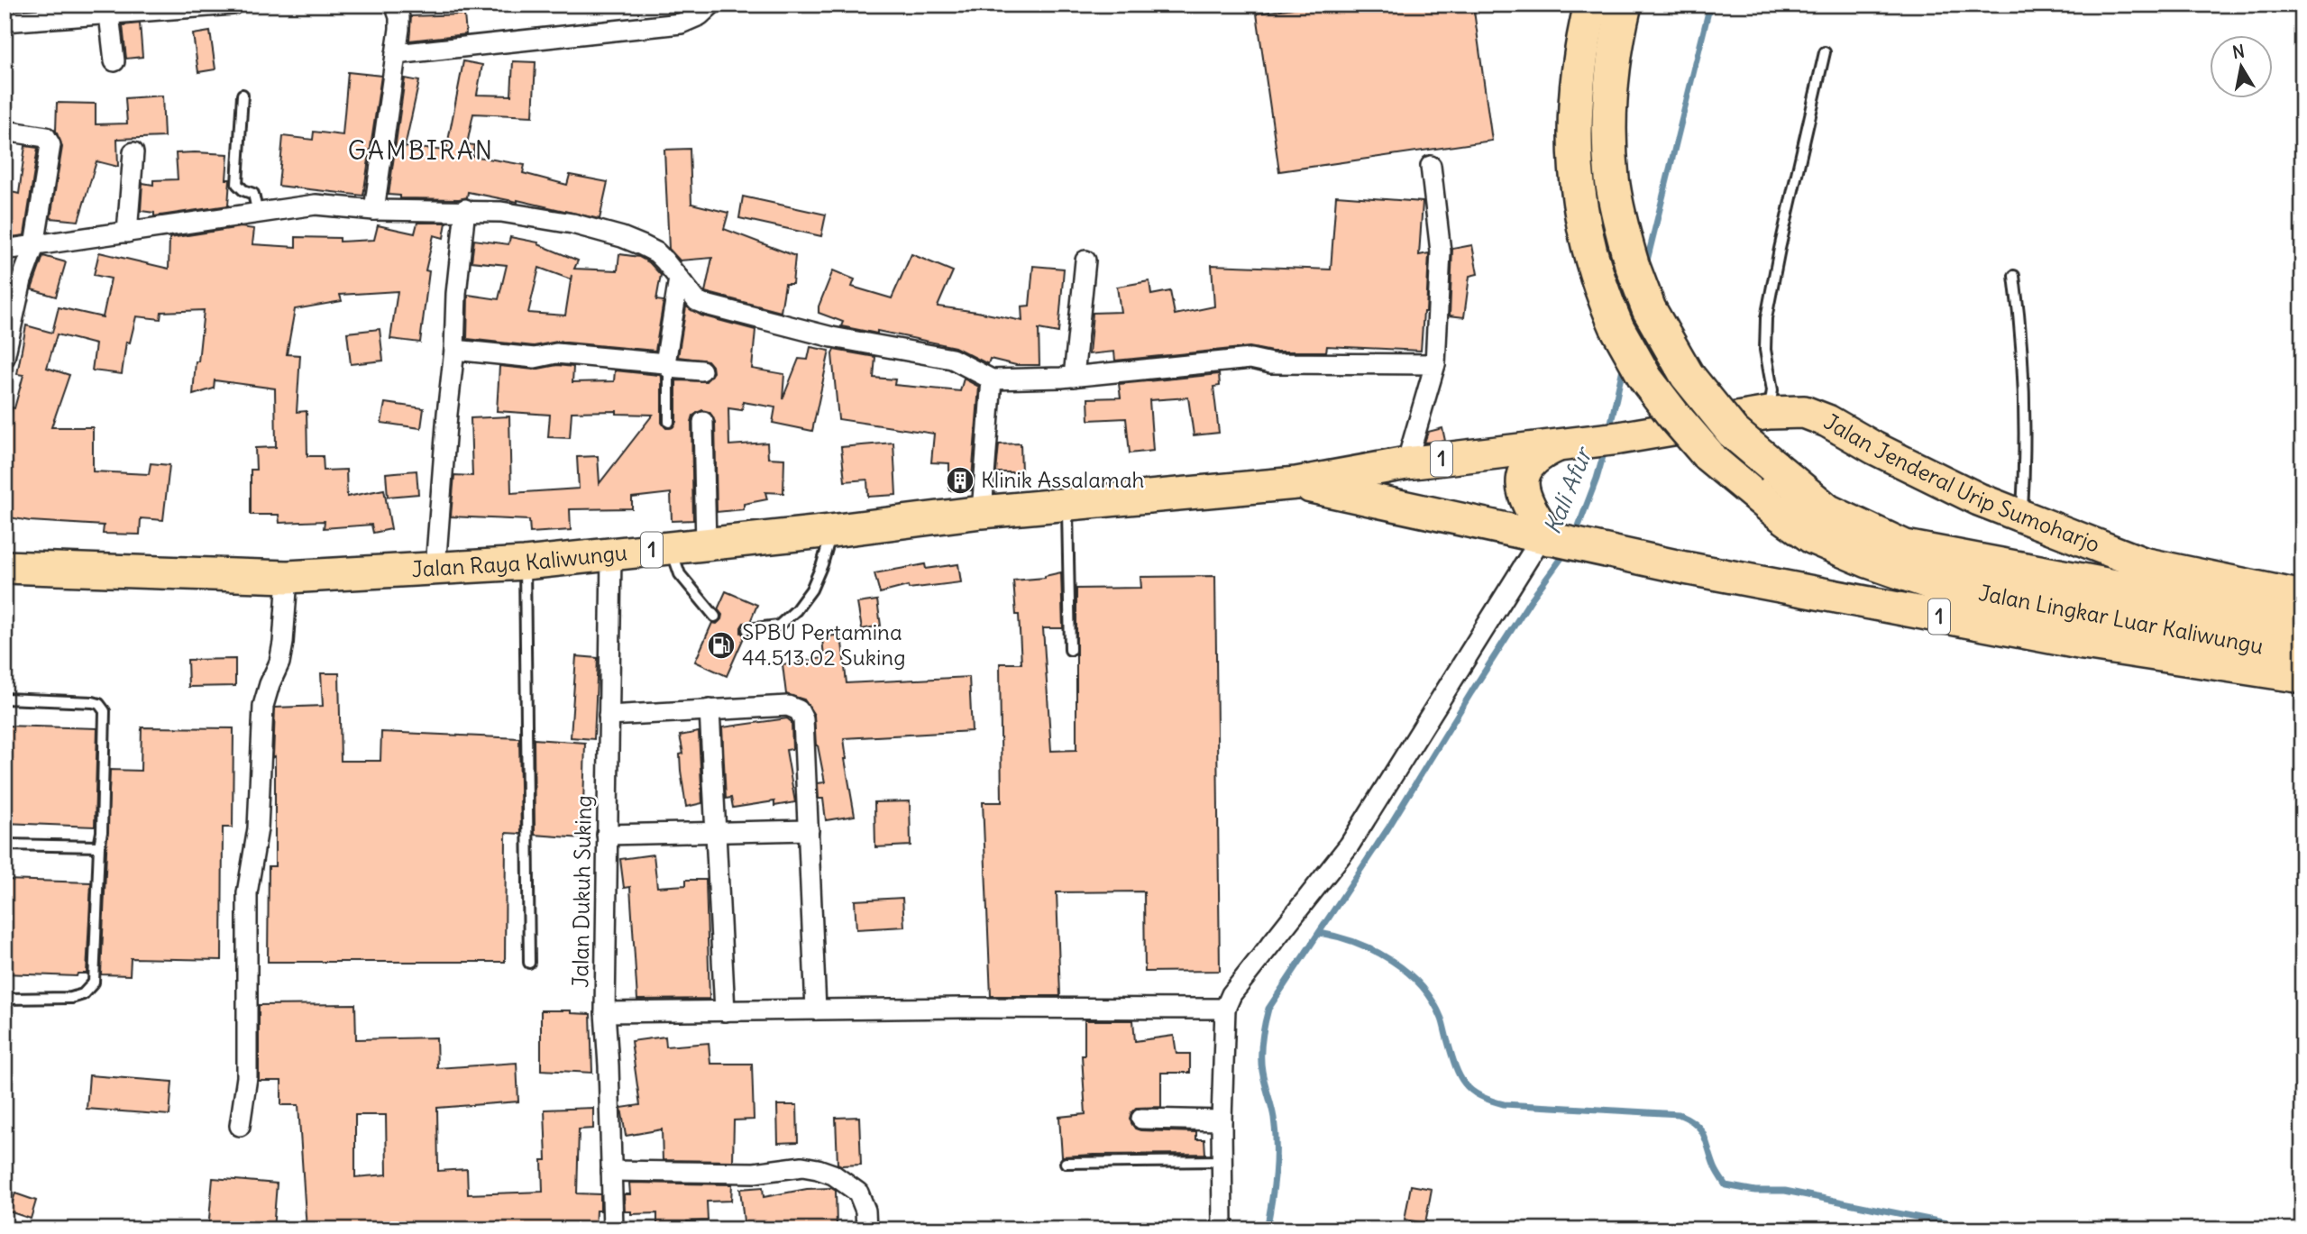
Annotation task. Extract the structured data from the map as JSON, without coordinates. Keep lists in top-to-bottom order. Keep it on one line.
{"streets":{"highway":["1","Jalan Lingkar Luar Kaliwungu"],"main road":["Jalan Jenderal Urip Sumoharjo","Jalan Raya Kaliwungu"],"street":["Jalan Dukuh Suking"]},"crossings":[["1","Jalan Jenderal Urip Sumoharjo"],["1","Jalan Raya Kaliwungu"],["Jalan Raya Kaliwungu","Jalan Dukuh Suking"]],"districts":["GAMBIRAN"],"water":["Kali Afur"],"places":{"building":["Klinik Assalamah"],"fuel station":["SPBU Pertamina 44.513.02 Suking"]},"north":"top"}
